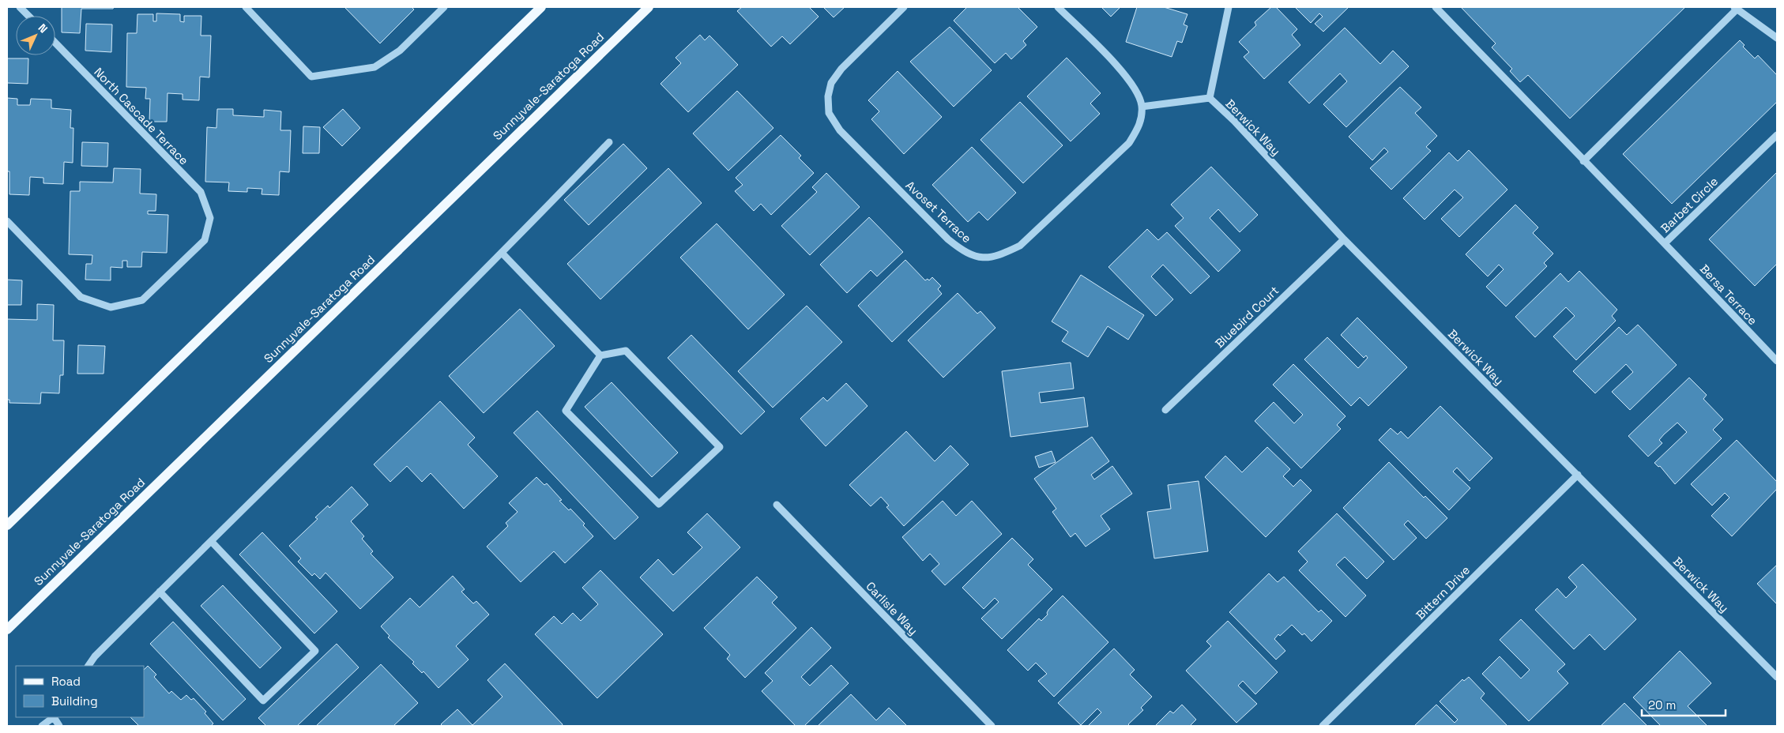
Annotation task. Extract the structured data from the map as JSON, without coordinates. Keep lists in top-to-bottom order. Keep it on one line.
{"streets":{"main road":["Sunnyvale-Saratoga Road"],"street":["North Cascade Terrace","Berwick Way","Barbet Circle","Avoset Terrace","Bersa Terrace","Bluebird Court","Bittern Drive","Carlisle Way"]},"crossings":[["Berwick Way","Avoset Terrace"],["Berwick Way","Bluebird Court"],["Berwick Way","Bittern Drive"],["Barbet Circle","Bersa Terrace"]],"legend":["Road","Building"],"scale_bar":"20 m","north":"top right"}
